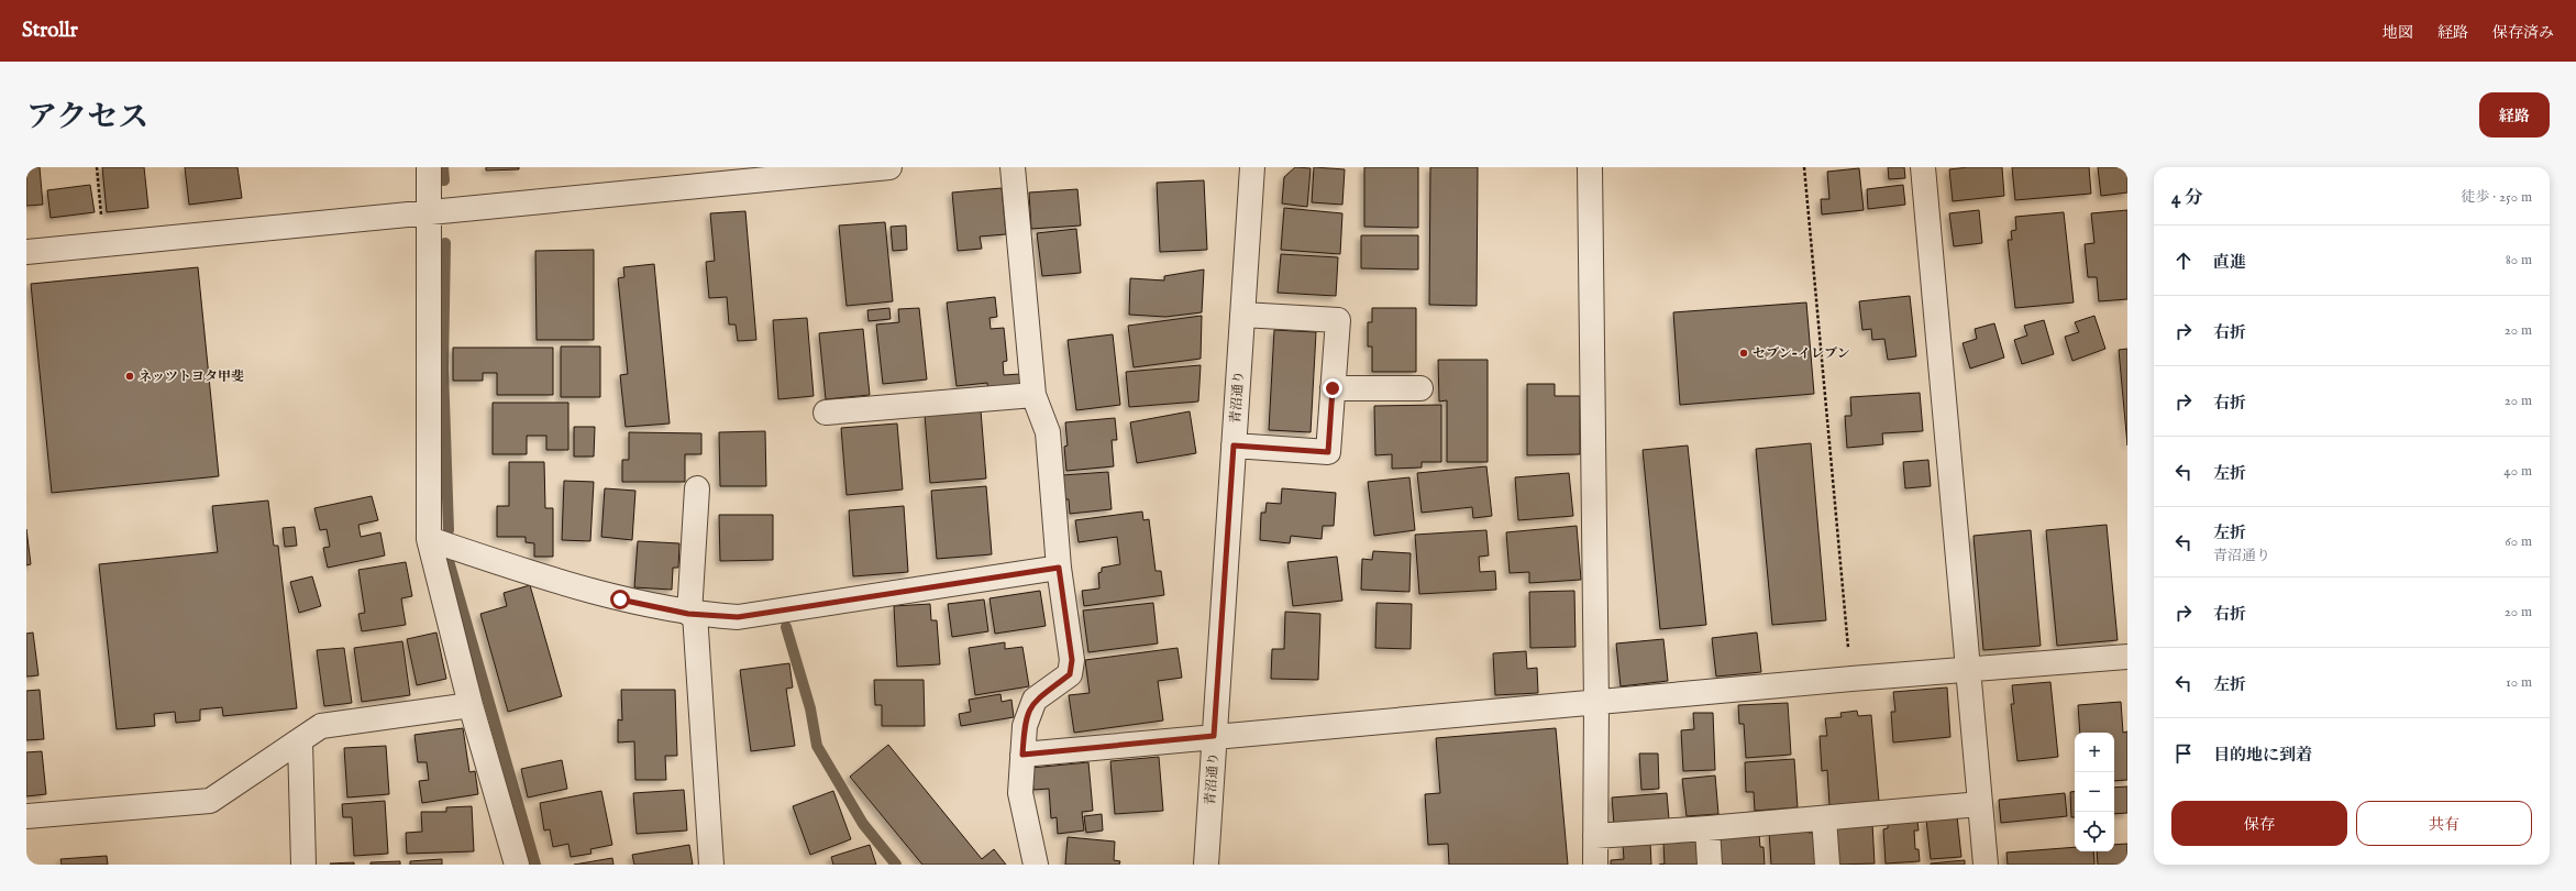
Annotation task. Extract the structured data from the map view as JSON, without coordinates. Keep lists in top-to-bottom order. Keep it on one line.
{"streets":{"street":["青沼通り"]},"places":["セブン-イレブン","ネッツトヨタ甲斐"],"page":{"header":"Strollr","nav":["地図","経路","保存済み"],"title":"アクセス","buttons":["経路",["保存","共有"]],"heading":["4 分","徒歩 · 250 m"],"list":[["直進","80 m"],["右折","20 m"],["右折","20 m"],["左折","40 m"],["左折","青沼通り","60 m"],["右折","20 m"],["左折","10 m"],"目的地に到着"],"map_buttons":["+","−"]}}
